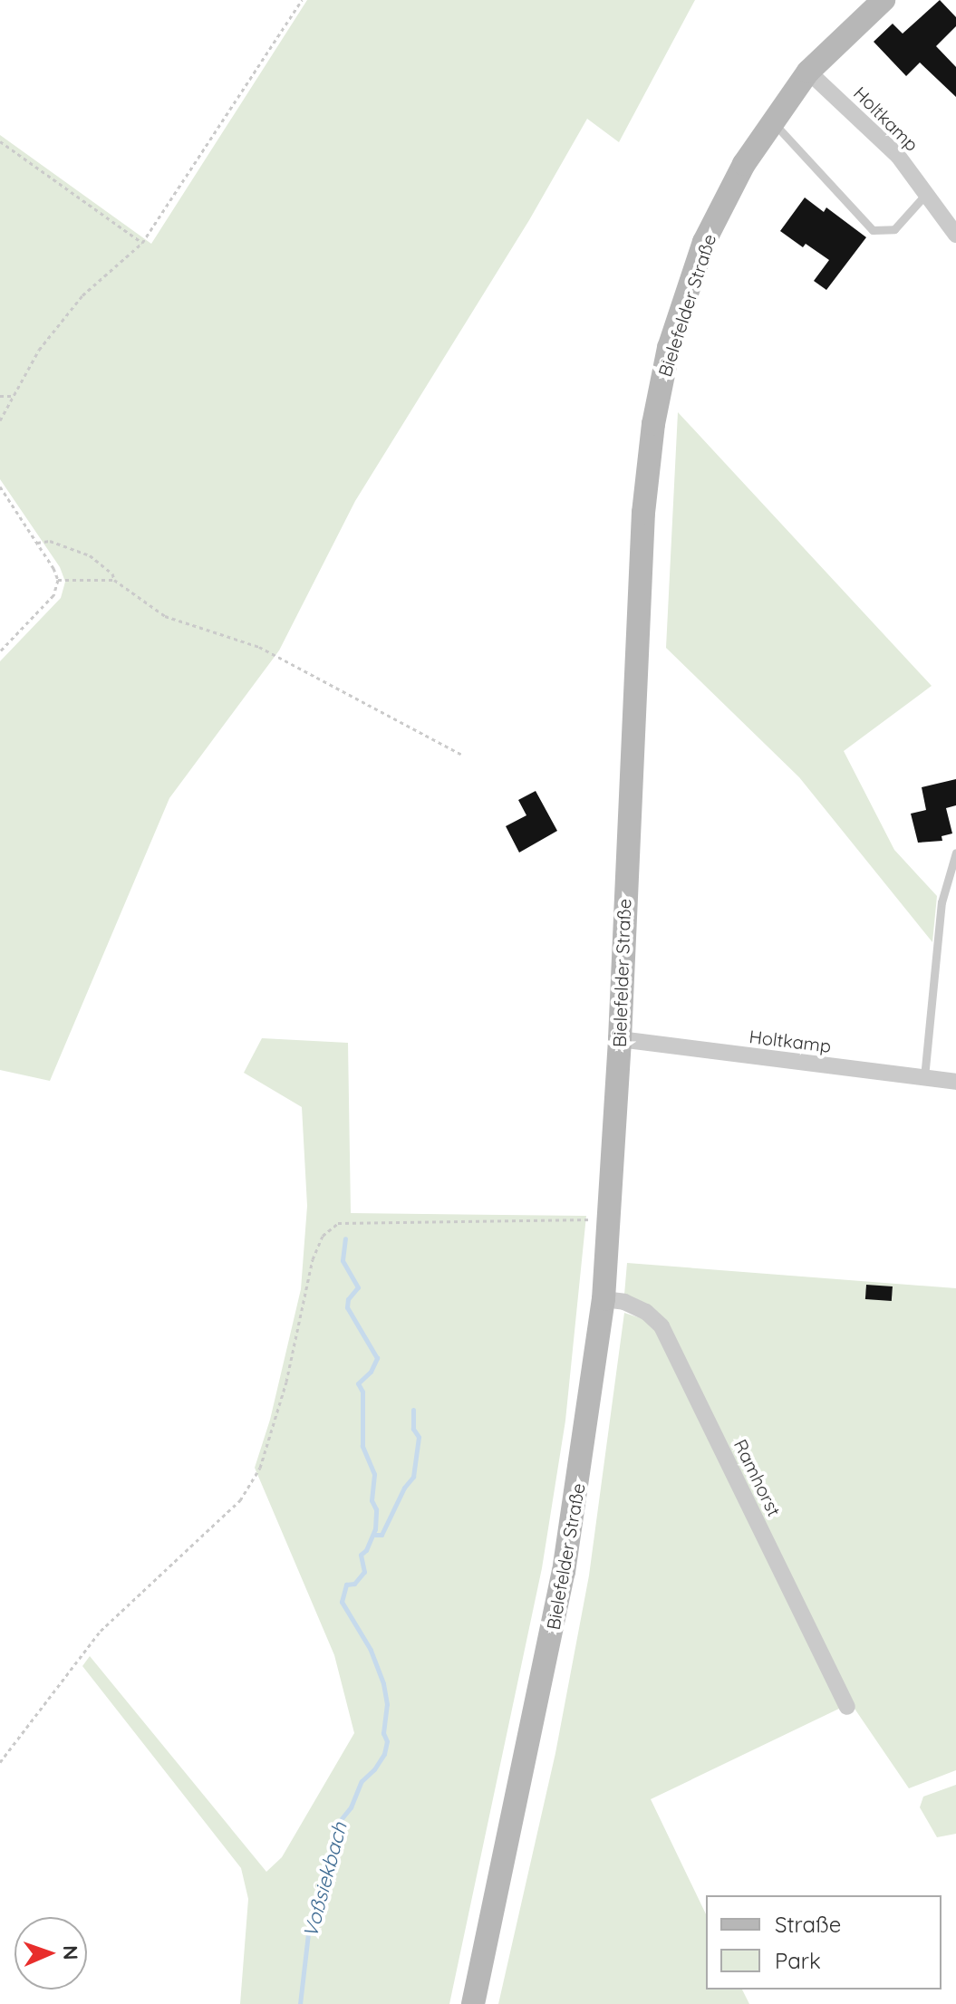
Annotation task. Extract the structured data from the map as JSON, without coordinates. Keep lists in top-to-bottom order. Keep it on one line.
{"streets":{"main road":["Bielefelder Straße"],"street":["Holtkamp","Ramhorst"]},"crossings":[["Holtkamp","Bielefelder Straße"],["Bielefelder Straße","Ramhorst"]],"water":["Voßsiekbach"],"legend":["Straße","Park"],"north":"right"}
